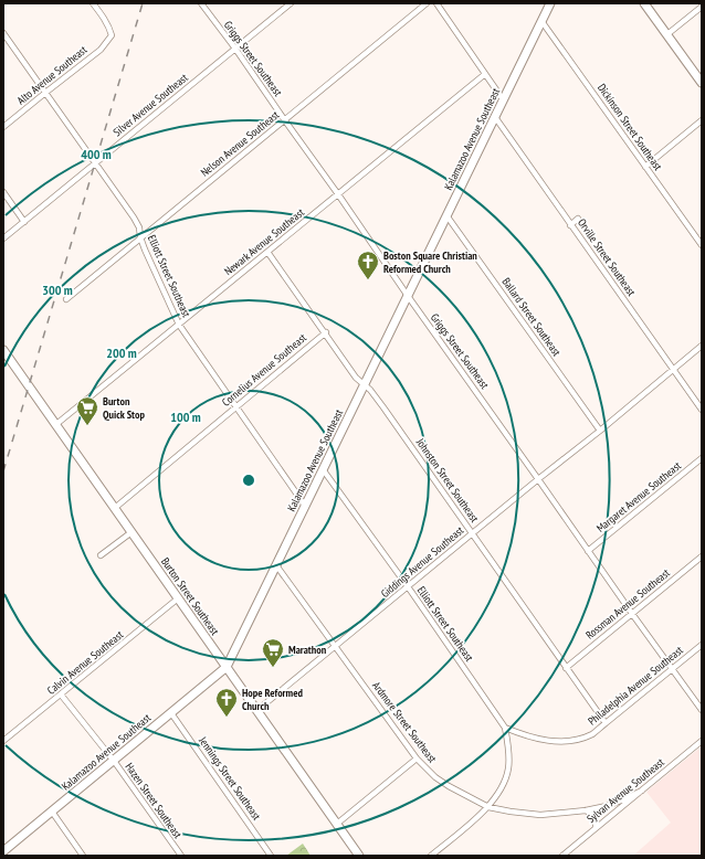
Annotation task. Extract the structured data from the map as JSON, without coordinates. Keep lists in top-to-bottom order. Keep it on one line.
{"streets":{"main road":["Kalamazoo Avenue Southeast","Burton Street Southeast"],"street":["Griggs Street Southeast","Alto Avenue Southeast","Silver Avenue Southeast","Dickinson Street Southeast","Nelson Avenue Southeast","Newark Avenue Southeast","Orville Street Southeast","Elliott Street Southeast","Ballard Street Southeast","Cornelius Avenue Southeast","Johnston Street Southeast","Margaret Avenue Southeast","Giddings Avenue Southeast","Rossman Avenue Southeast","Calvin Avenue Southeast","Philadelphia Avenue Southeast","Ardmore Street Southeast","Jennings Street Southeast","Sylvan Avenue Southeast","Hazen Street Southeast"]},"crossings":[["Griggs Street Southeast","Silver Avenue Southeast"],["Griggs Street Southeast","Kalamazoo Avenue Southeast"],["Griggs Street Southeast","Nelson Avenue Southeast"],["Griggs Street Southeast","Newark Avenue Southeast"],["Griggs Street Southeast","Margaret Avenue Southeast"],["Griggs Street Southeast","Giddings Avenue Southeast"],["Griggs Street Southeast","Rossman Avenue Southeast"],["Griggs Street Southeast","Philadelphia Avenue Southeast"],["Alto Avenue Southeast","Elliott Street Southeast"],["Silver Avenue Southeast","Elliott Street Southeast"],["Dickinson Street Southeast","Kalamazoo Avenue Southeast"],["Kalamazoo Avenue Southeast","Orville Street Southeast"],["Kalamazoo Avenue Southeast","Elliott Street Southeast"],["Kalamazoo Avenue Southeast","Ballard Street Southeast"],["Kalamazoo Avenue Southeast","Johnston Street Southeast"],["Kalamazoo Avenue Southeast","Burton Street Southeast"],["Kalamazoo Avenue Southeast","Ardmore Street Southeast"],["Kalamazoo Avenue Southeast","Jennings Street Southeast"],["Kalamazoo Avenue Southeast","Hazen Street Southeast"],["Nelson Avenue Southeast","Elliott Street Southeast"],["Newark Avenue Southeast","Elliott Street Southeast"],["Newark Avenue Southeast","Johnston Street Southeast"],["Newark Avenue Southeast","Burton Street Southeast"],["Orville Street Southeast","Giddings Avenue Southeast"],["Elliott Street Southeast","Cornelius Avenue Southeast"],["Elliott Street Southeast","Giddings Avenue Southeast"],["Elliott Street Southeast","Philadelphia Avenue Southeast"],["Ballard Street Southeast","Giddings Avenue Southeast"],["Cornelius Avenue Southeast","Johnston Street Southeast"],["Cornelius Avenue Southeast","Burton Street Southeast"],["Johnston Street Southeast","Giddings Avenue Southeast"],["Johnston Street Southeast","Rossman Avenue Southeast"],["Johnston Street Southeast","Philadelphia Avenue Southeast"],["Giddings Avenue Southeast","Burton Street Southeast"],["Giddings Avenue Southeast","Ardmore Street Southeast"],["Burton Street Southeast","Calvin Avenue Southeast"],["Calvin Avenue Southeast","Hazen Street Southeast"],["Ardmore Street Southeast","Sylvan Avenue Southeast"]],"places":{"church":["Boston Square Christian Reformed Church","Hope Reformed Church"],"supermarket":["Burton Quick Stop","Marathon"]},"rings":["400 m","300 m","200 m","100 m"]}
